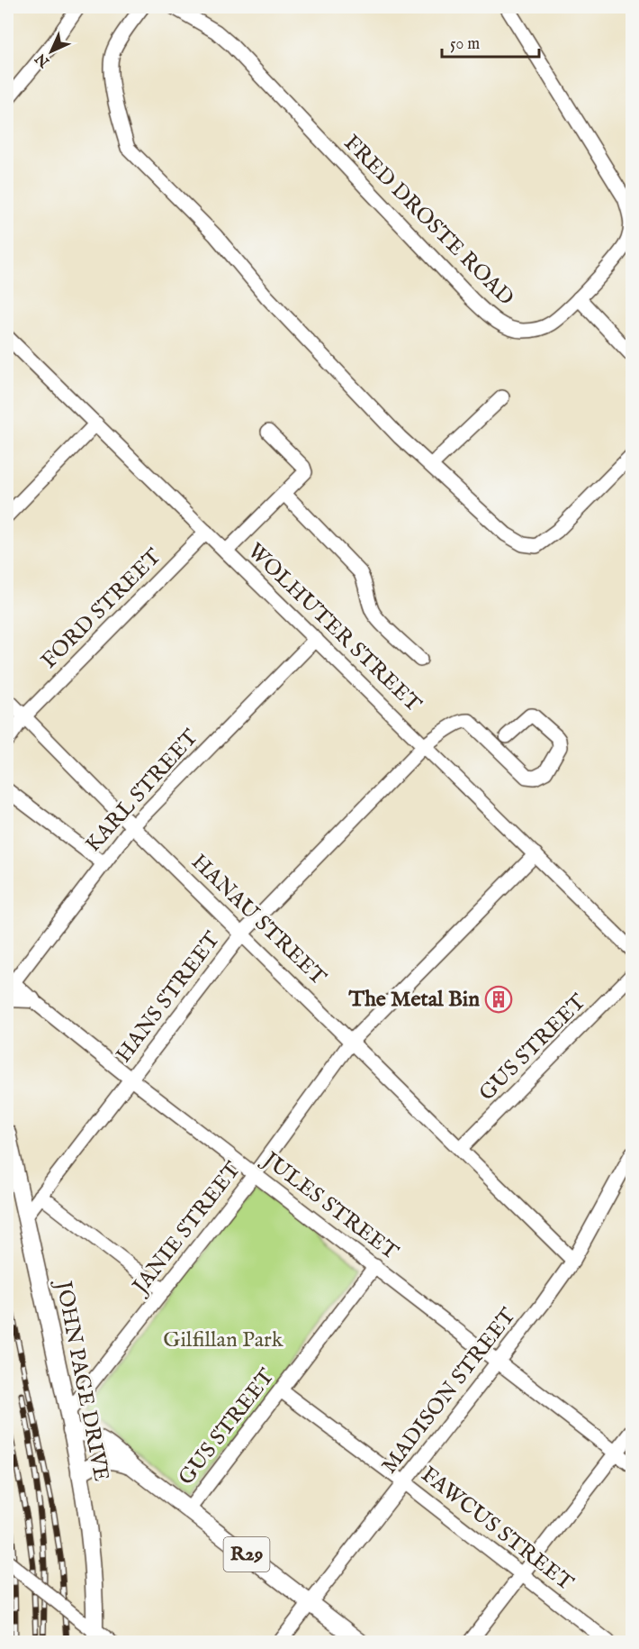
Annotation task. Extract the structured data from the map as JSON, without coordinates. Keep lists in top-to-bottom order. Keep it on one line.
{"streets":{"main road":["JOHN PAGE DRIVE","R29"],"street":["FRED DROSTE ROAD","FORD STREET","WOLHUTER STREET","KARL STREET","HANAU STREET","HANS STREET","GUS STREET","JULES STREET","JANIE STREET","MADISON STREET","FAWCUS STREET"]},"crossings":[["FORD STREET","WOLHUTER STREET"],["FORD STREET","HANAU STREET"],["WOLHUTER STREET","KARL STREET"],["WOLHUTER STREET","HANS STREET"],["WOLHUTER STREET","JANIE STREET"],["KARL STREET","HANAU STREET"],["HANAU STREET","HANS STREET"],["HANAU STREET","GUS STREET"],["HANAU STREET","JANIE STREET"],["HANAU STREET","MADISON STREET"],["HANS STREET","JULES STREET"],["HANS STREET","JOHN PAGE DRIVE"],["GUS STREET","JULES STREET"],["GUS STREET","FAWCUS STREET"],["GUS STREET","R29"],["JULES STREET","JANIE STREET"],["JULES STREET","MADISON STREET"],["JANIE STREET","JOHN PAGE DRIVE"],["JOHN PAGE DRIVE","R29"],["MADISON STREET","FAWCUS STREET"],["MADISON STREET","R29"]],"parks":["Gilfillan Park"],"places":{"building":["The Metal Bin"]},"scale_bar":"50 m","north":"bottom left"}
